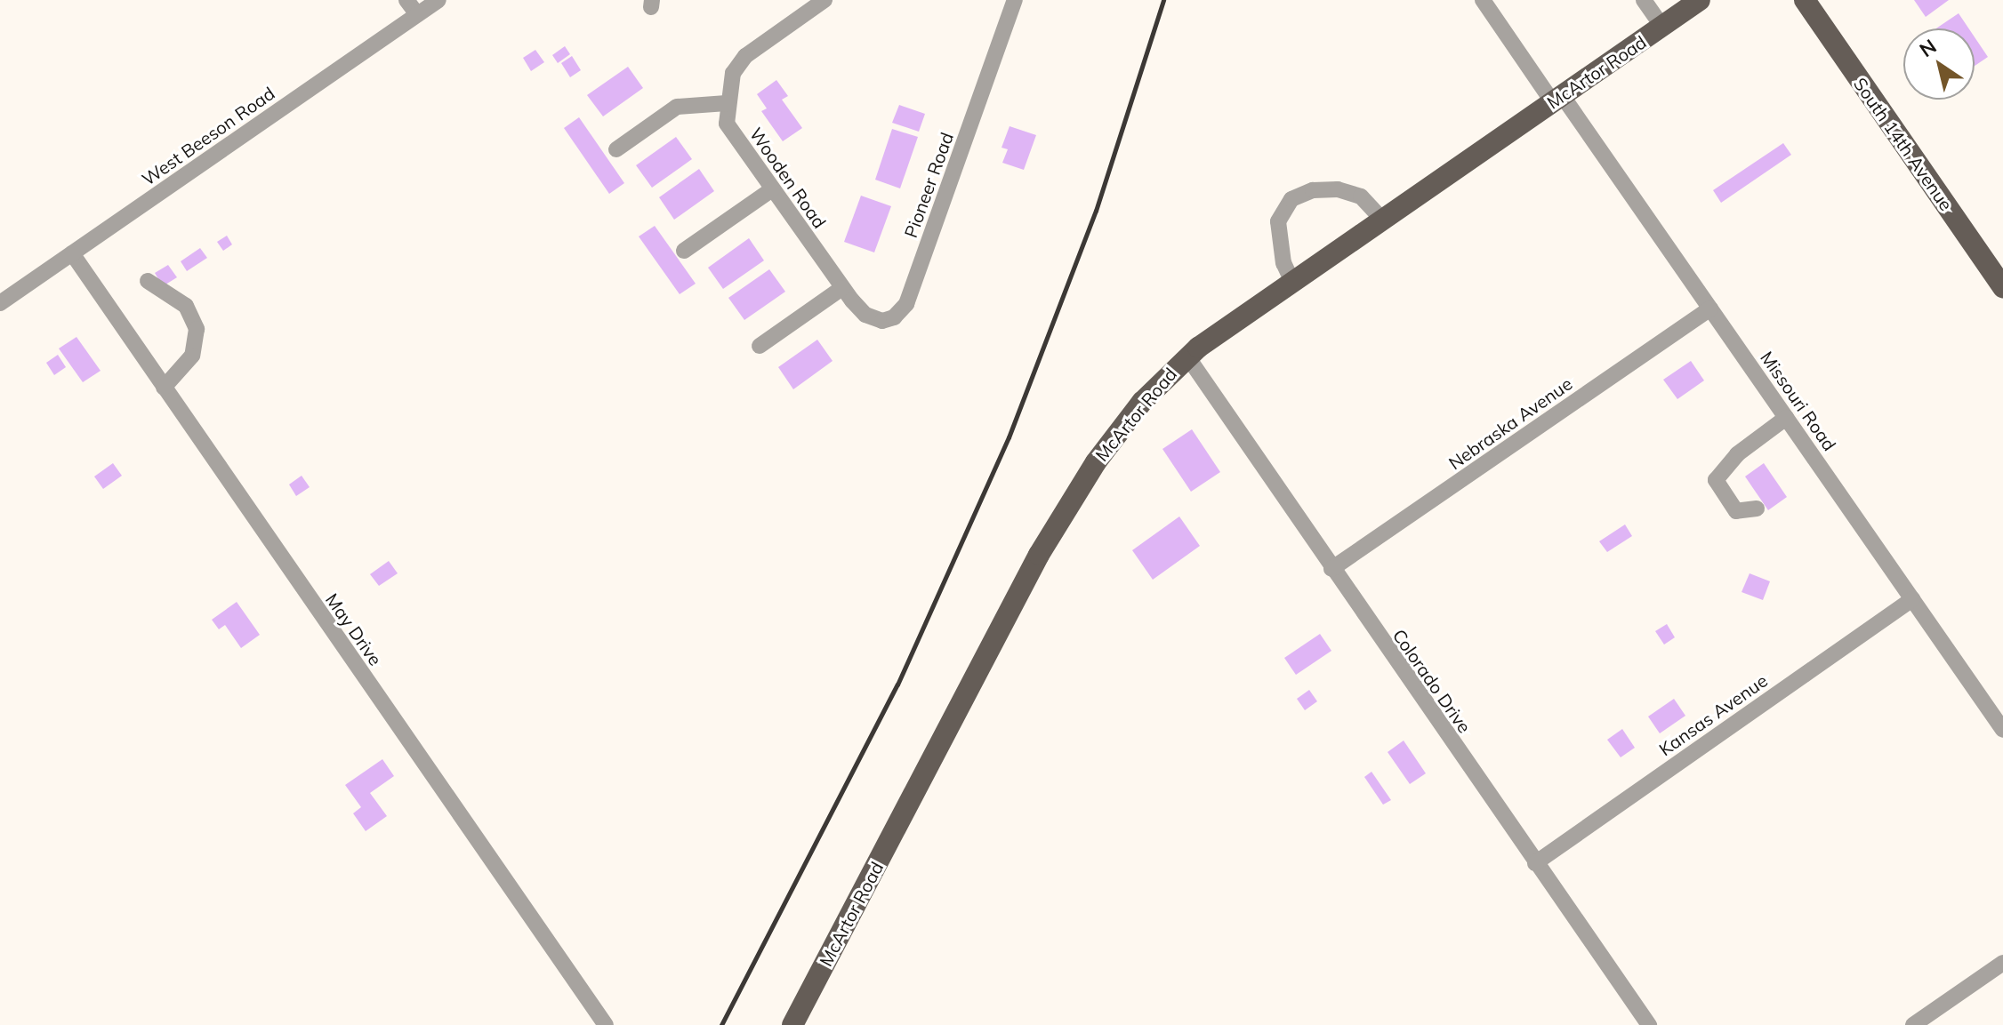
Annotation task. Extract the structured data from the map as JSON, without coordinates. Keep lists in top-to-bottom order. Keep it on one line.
{"streets":{"main road":["McArtor Road","South 14th Avenue"],"street":["West Beeson Road","Wooden Road","Pioneer Road","Missouri Road","Nebraska Avenue","May Drive","Colorado Drive","Kansas Avenue"]},"crossings":[["McArtor Road","Missouri Road"],["McArtor Road","Colorado Drive"],["West Beeson Road","May Drive"],["Wooden Road","Pioneer Road"],["Missouri Road","Nebraska Avenue"],["Missouri Road","Kansas Avenue"],["Nebraska Avenue","Colorado Drive"],["Colorado Drive","Kansas Avenue"]],"north":"top left"}
